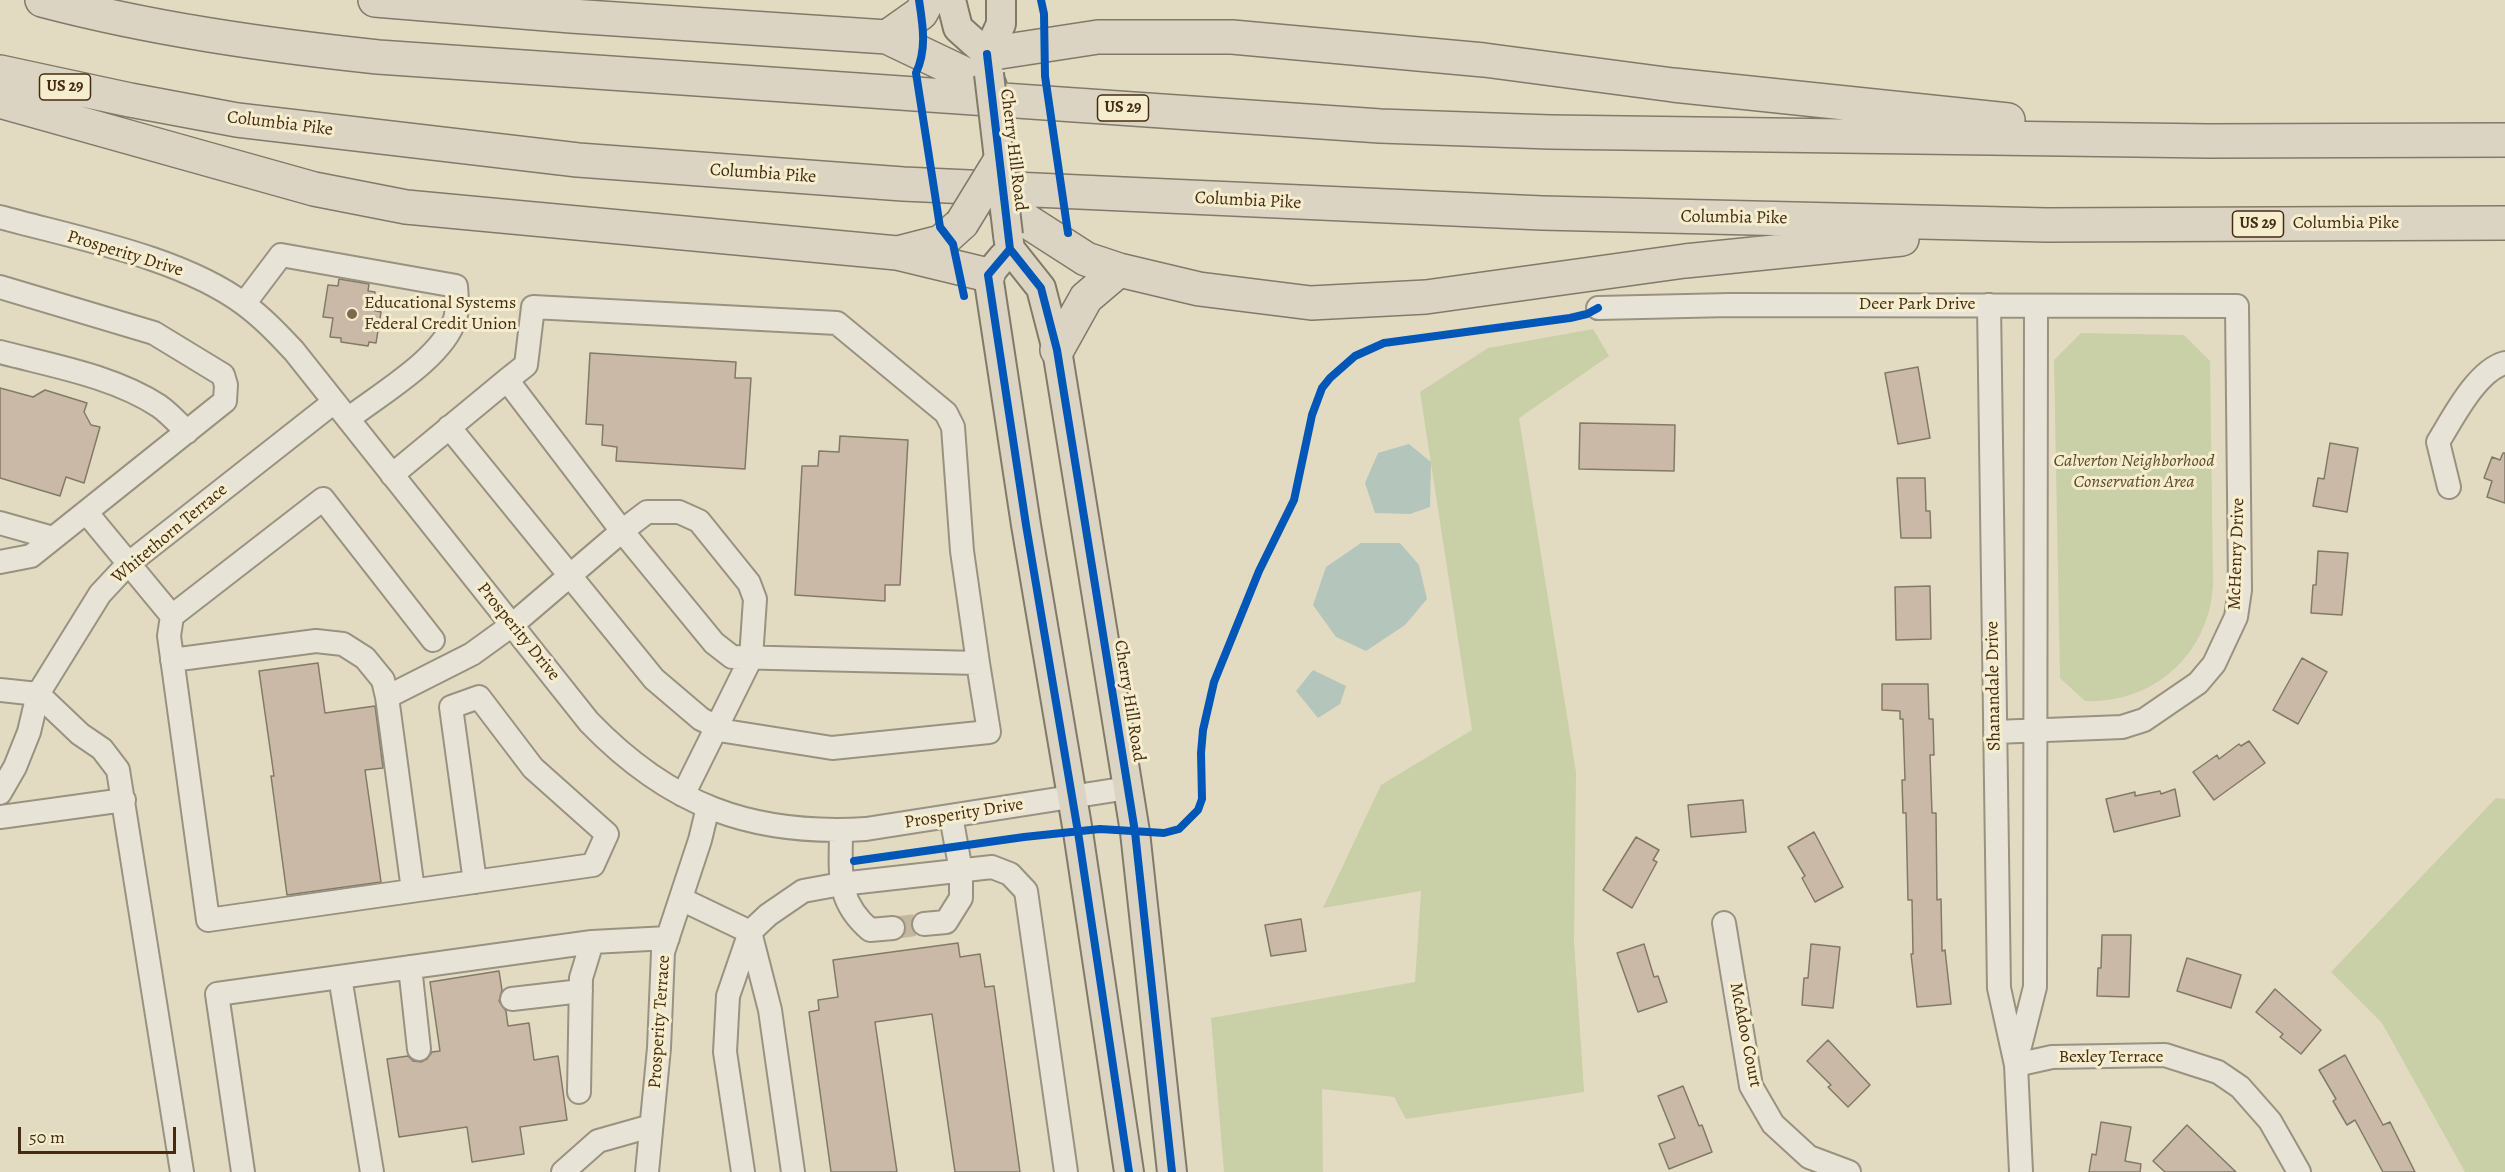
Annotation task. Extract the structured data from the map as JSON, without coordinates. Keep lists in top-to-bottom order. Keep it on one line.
{"streets":{"highway":["US 29","Columbia Pike"],"main road":["Cherry Hill Road"],"street":["Prosperity Drive","Deer Park Drive","Whitethorn Terrace","McHenry Drive","Shanandale Drive","Prosperity Terrace","McAdoo Court","Bexley Terrace"]},"crossings":[["Cherry Hill Road","Prosperity Drive"],["Prosperity Drive","Whitethorn Terrace"],["Prosperity Drive","Prosperity Terrace"],["Deer Park Drive","McHenry Drive"],["Deer Park Drive","Shanandale Drive"],["McHenry Drive","Shanandale Drive"],["Shanandale Drive","Bexley Terrace"]],"parks":["Calverton Neighborhood Conservation Area"],"places":["Educational Systems Federal Credit Union"],"scale_bar":"50 m"}
